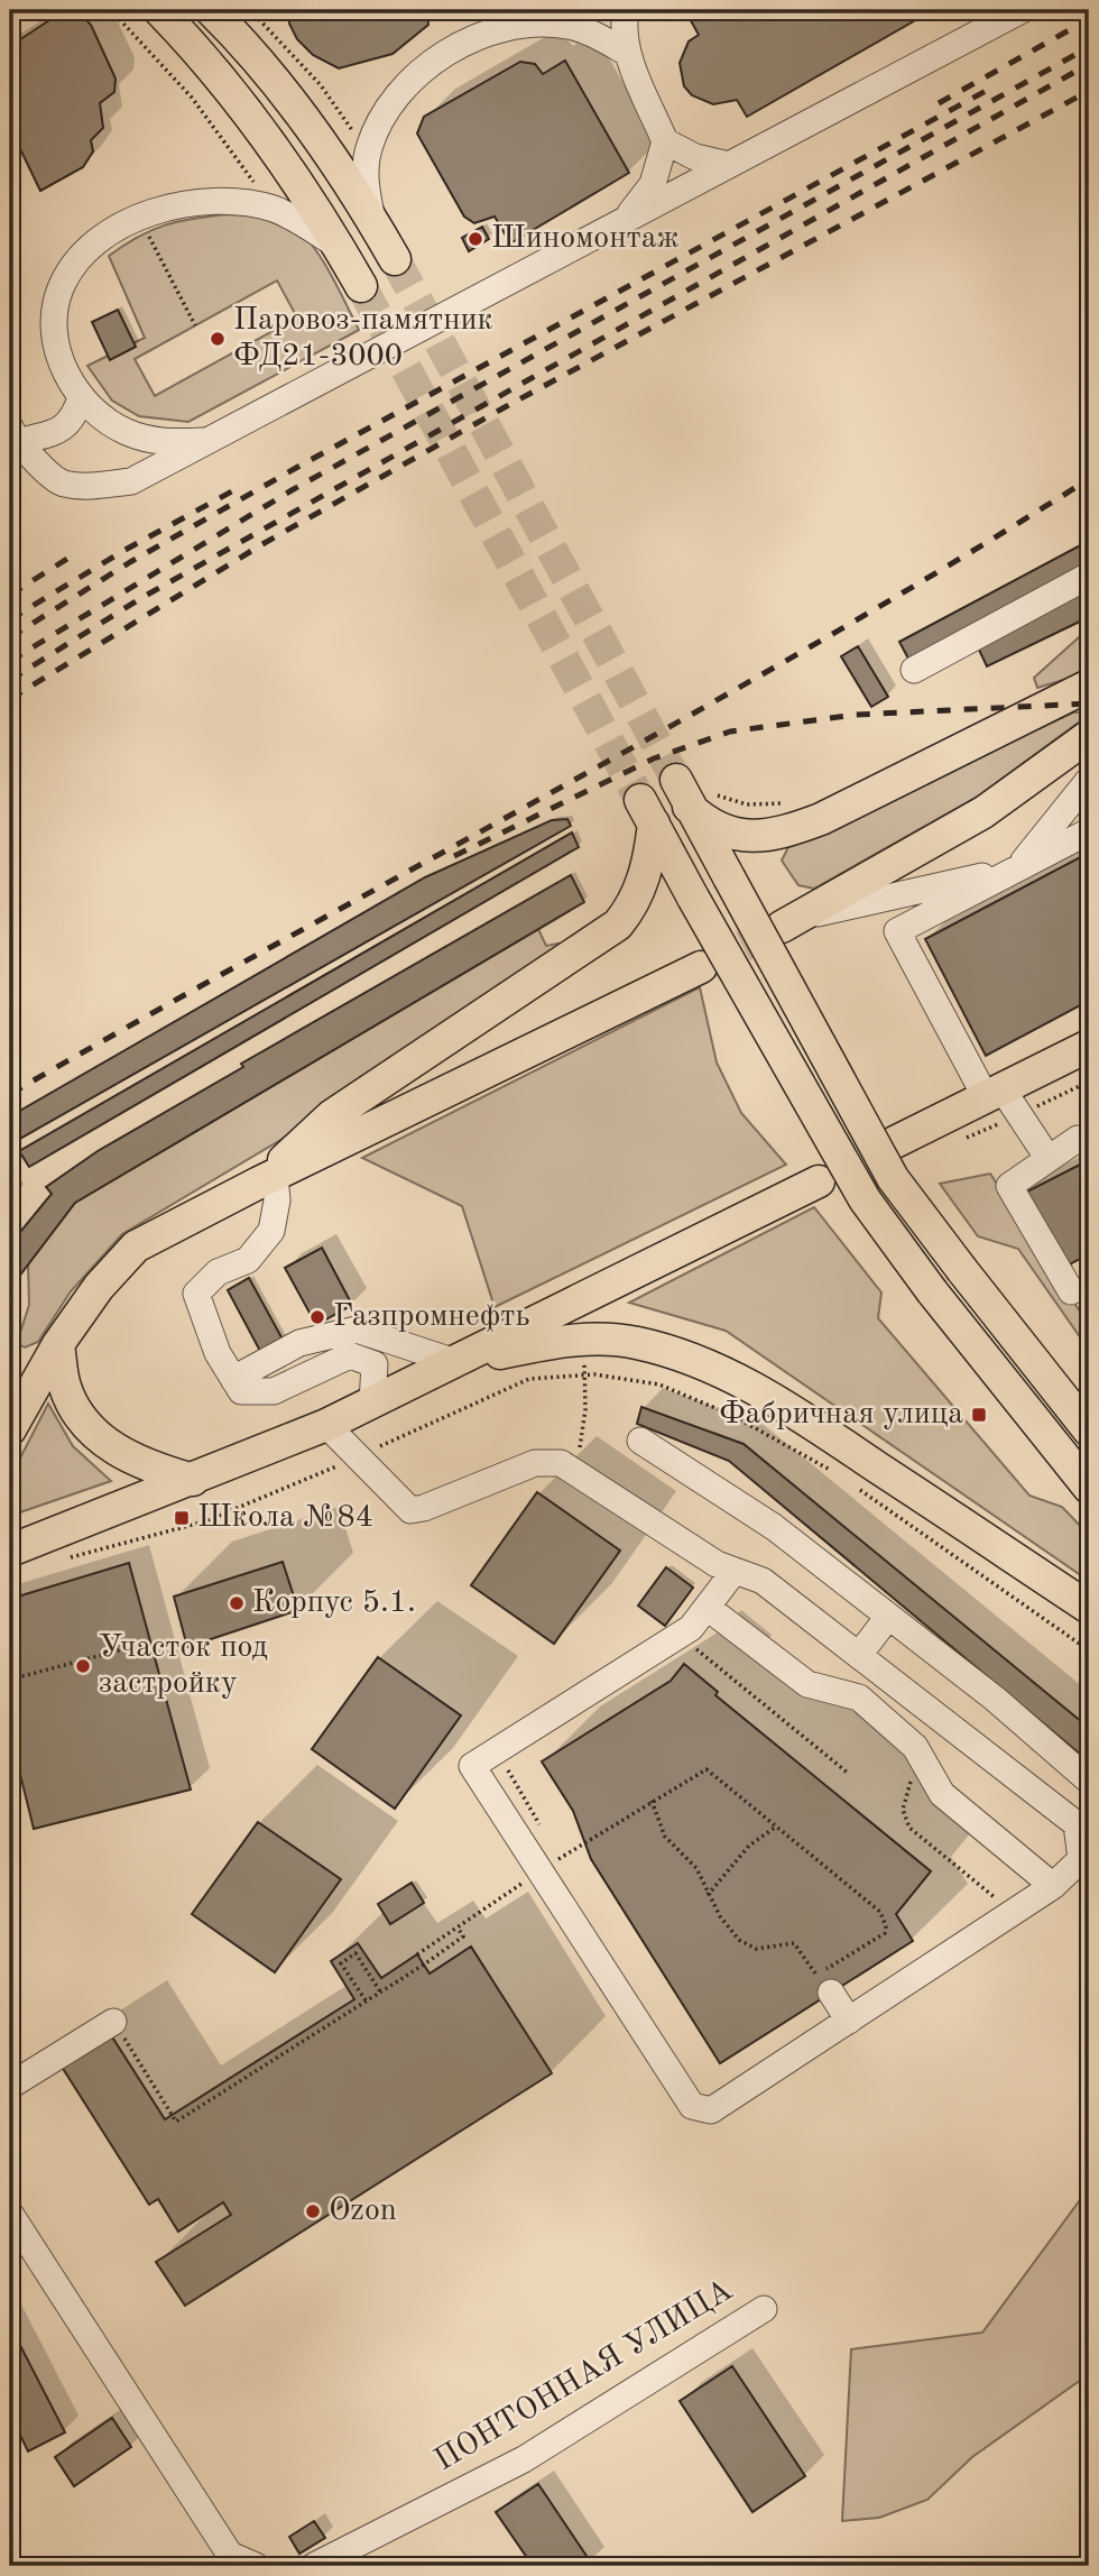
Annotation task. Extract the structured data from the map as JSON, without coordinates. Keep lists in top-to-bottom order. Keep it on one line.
{"streets":{"street":["ПОНТОННАЯ УЛИЦА"]},"places":{"other":["Шиномонтаж","Паровоз-памятник ФД21-3000","Газпромнефть","Корпус 5.1.","Участок под застройку","Ozon"],"transit":["Фабричная улица","Школа №84"]}}
